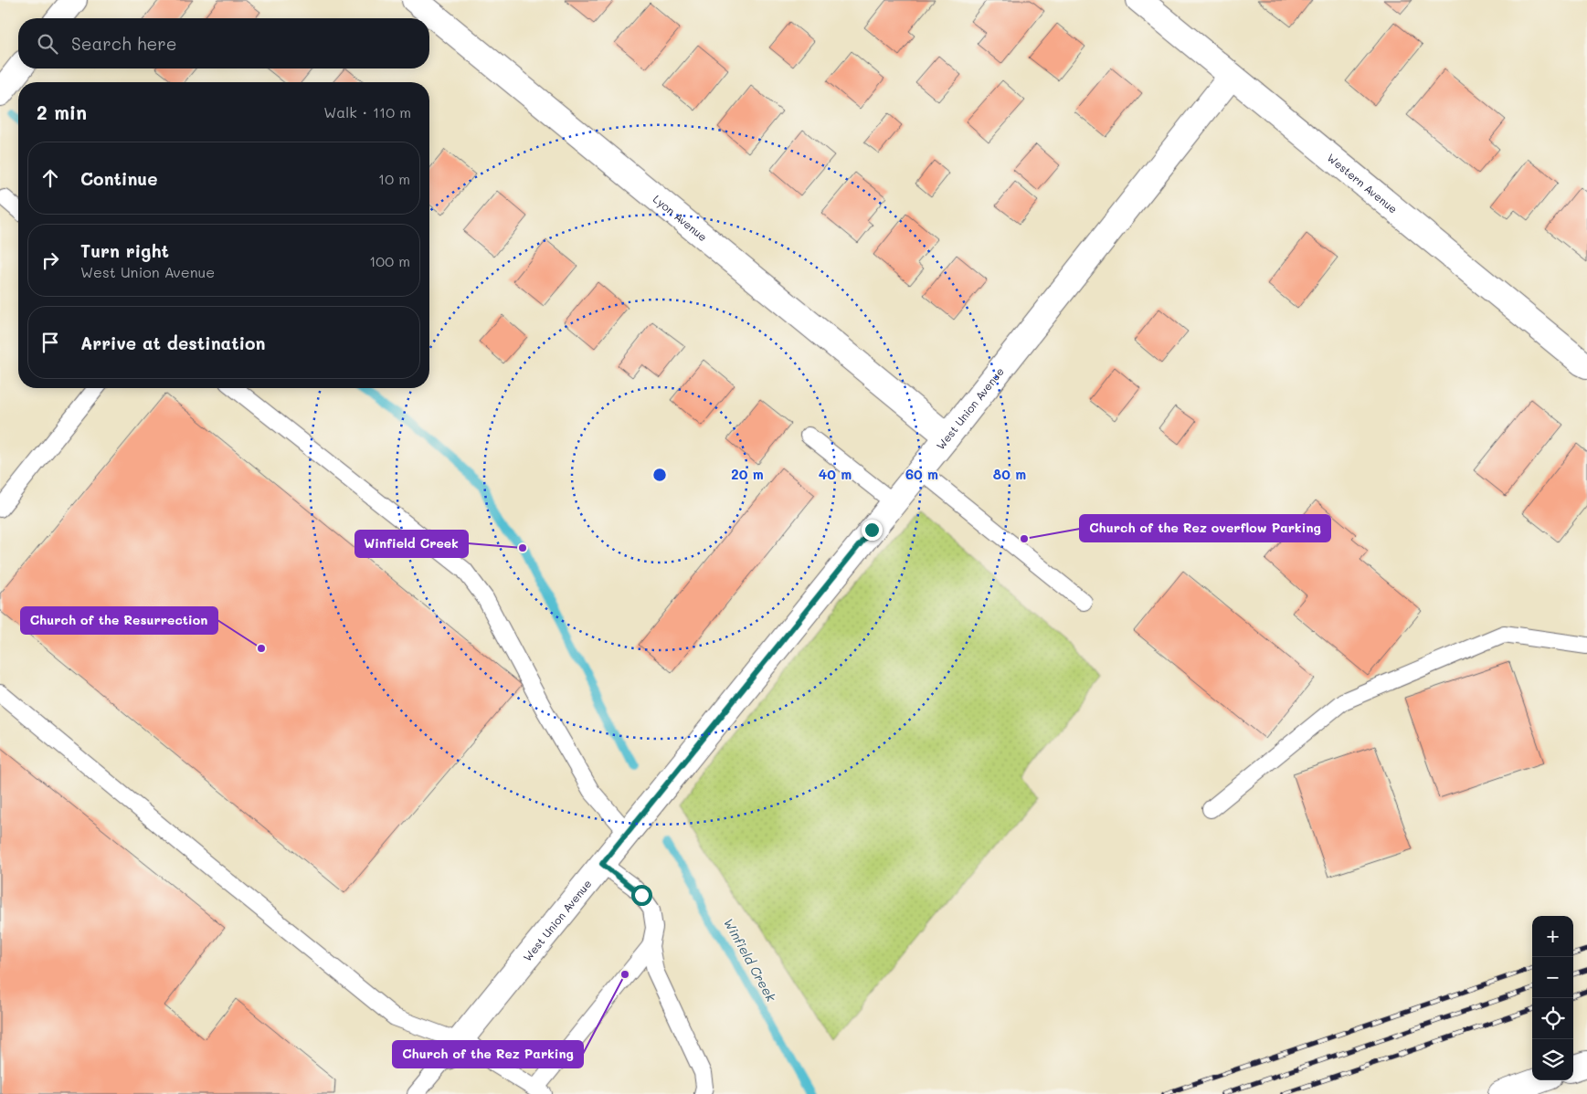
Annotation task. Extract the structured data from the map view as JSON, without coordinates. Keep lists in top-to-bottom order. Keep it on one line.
{"streets":{"street":["Western Avenue","Lyon Avenue","West Union Avenue"]},"crossings":[["Western Avenue","West Union Avenue"],["Lyon Avenue","West Union Avenue"]],"water":["Winfield Creek"],"places":["Church of the Rez overflow Parking","Winfield Creek","Church of the Resurrection","Church of the Rez Parking"],"page":{"search":"Search here","heading":["2 min","Walk · 110 m"],"list":[["Continue","10 m"],["Turn right","West Union Avenue","100 m"],"Arrive at destination"],"map_buttons":["+","−"]},"rings":["20 m","40 m","60 m","80 m"]}
